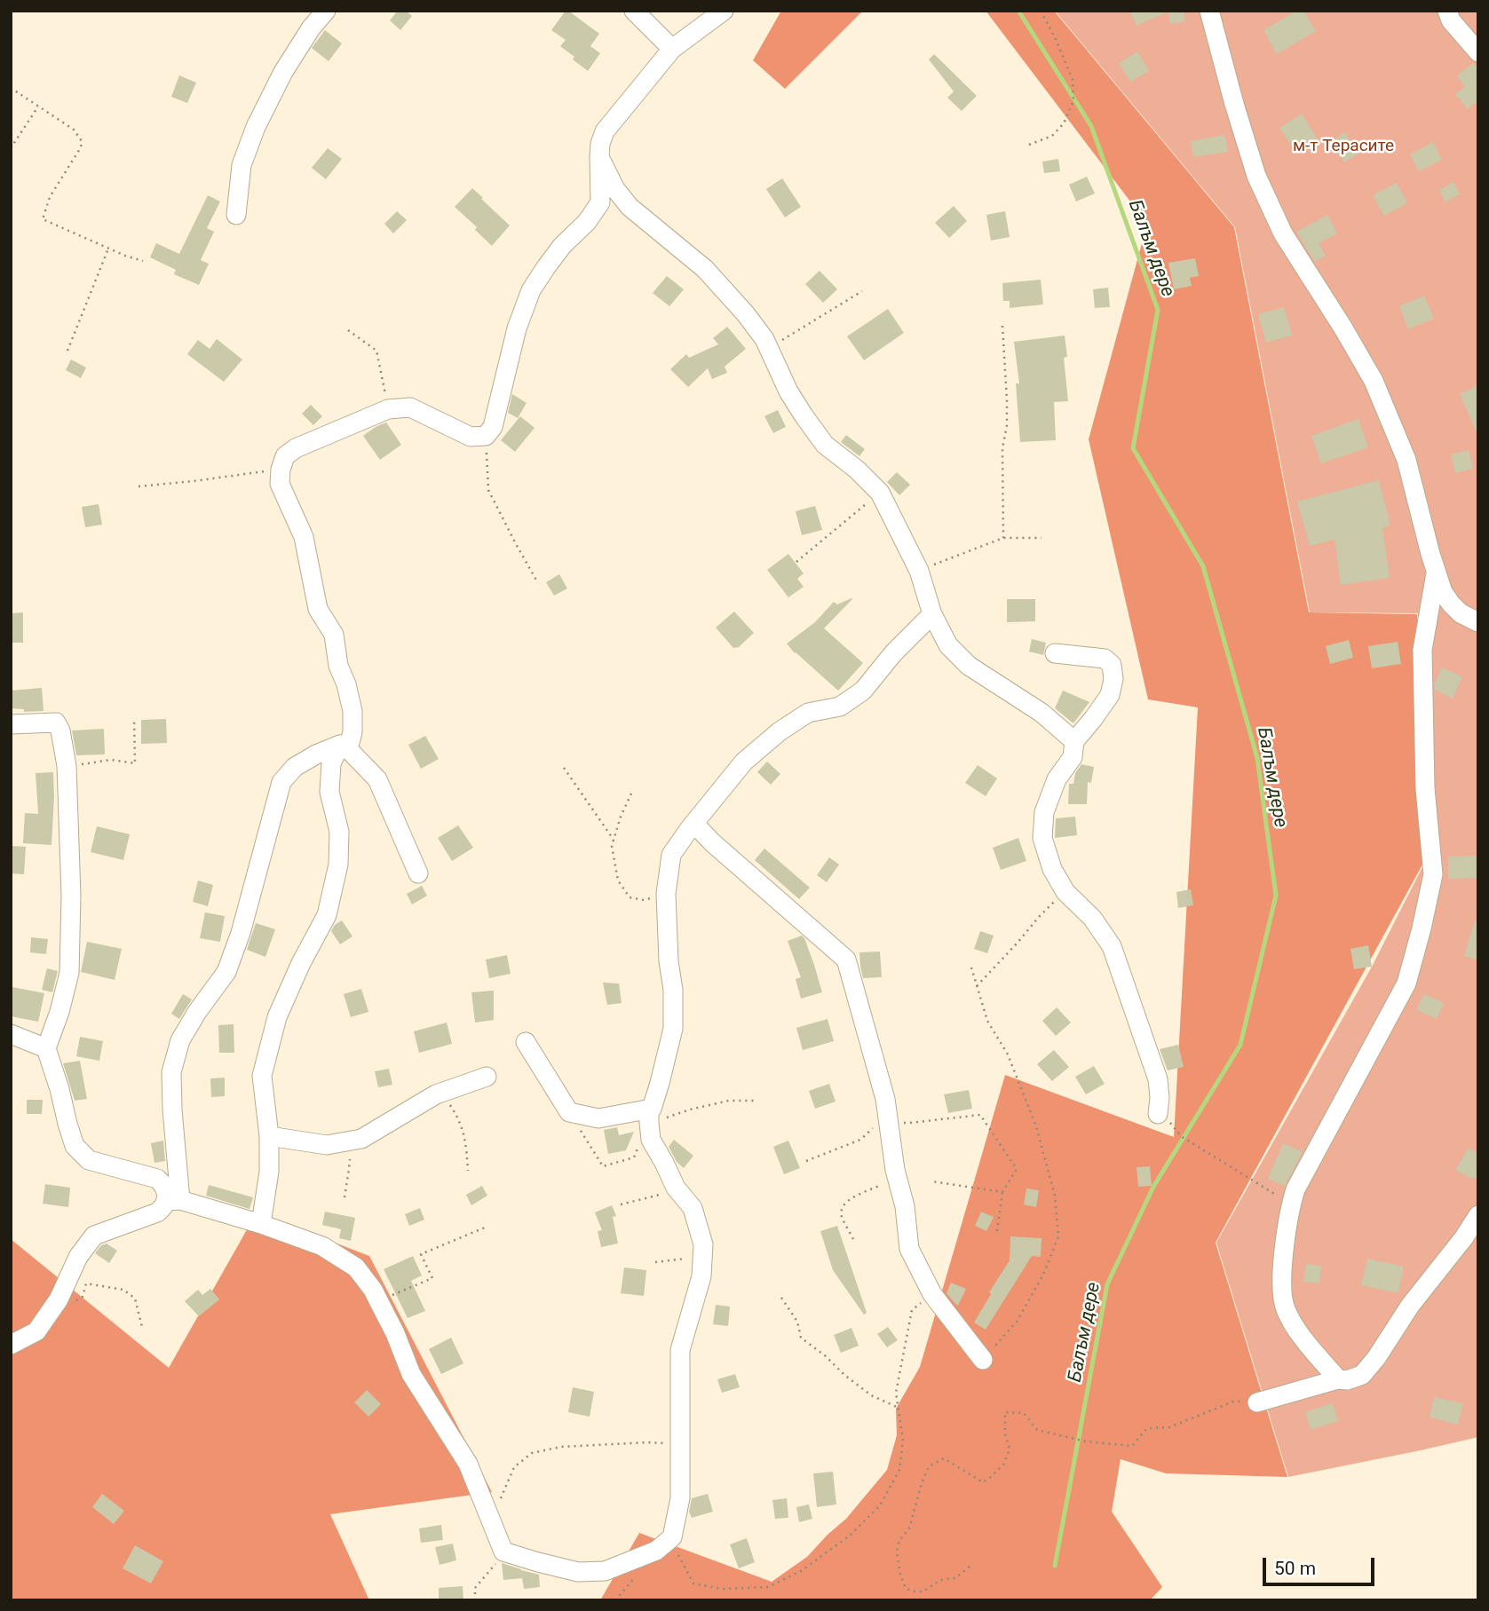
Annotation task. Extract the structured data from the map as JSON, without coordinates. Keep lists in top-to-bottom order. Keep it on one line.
{"water":["Балъм дере"],"parks":["м-т Терасите"],"scale_bar":"50 m"}
